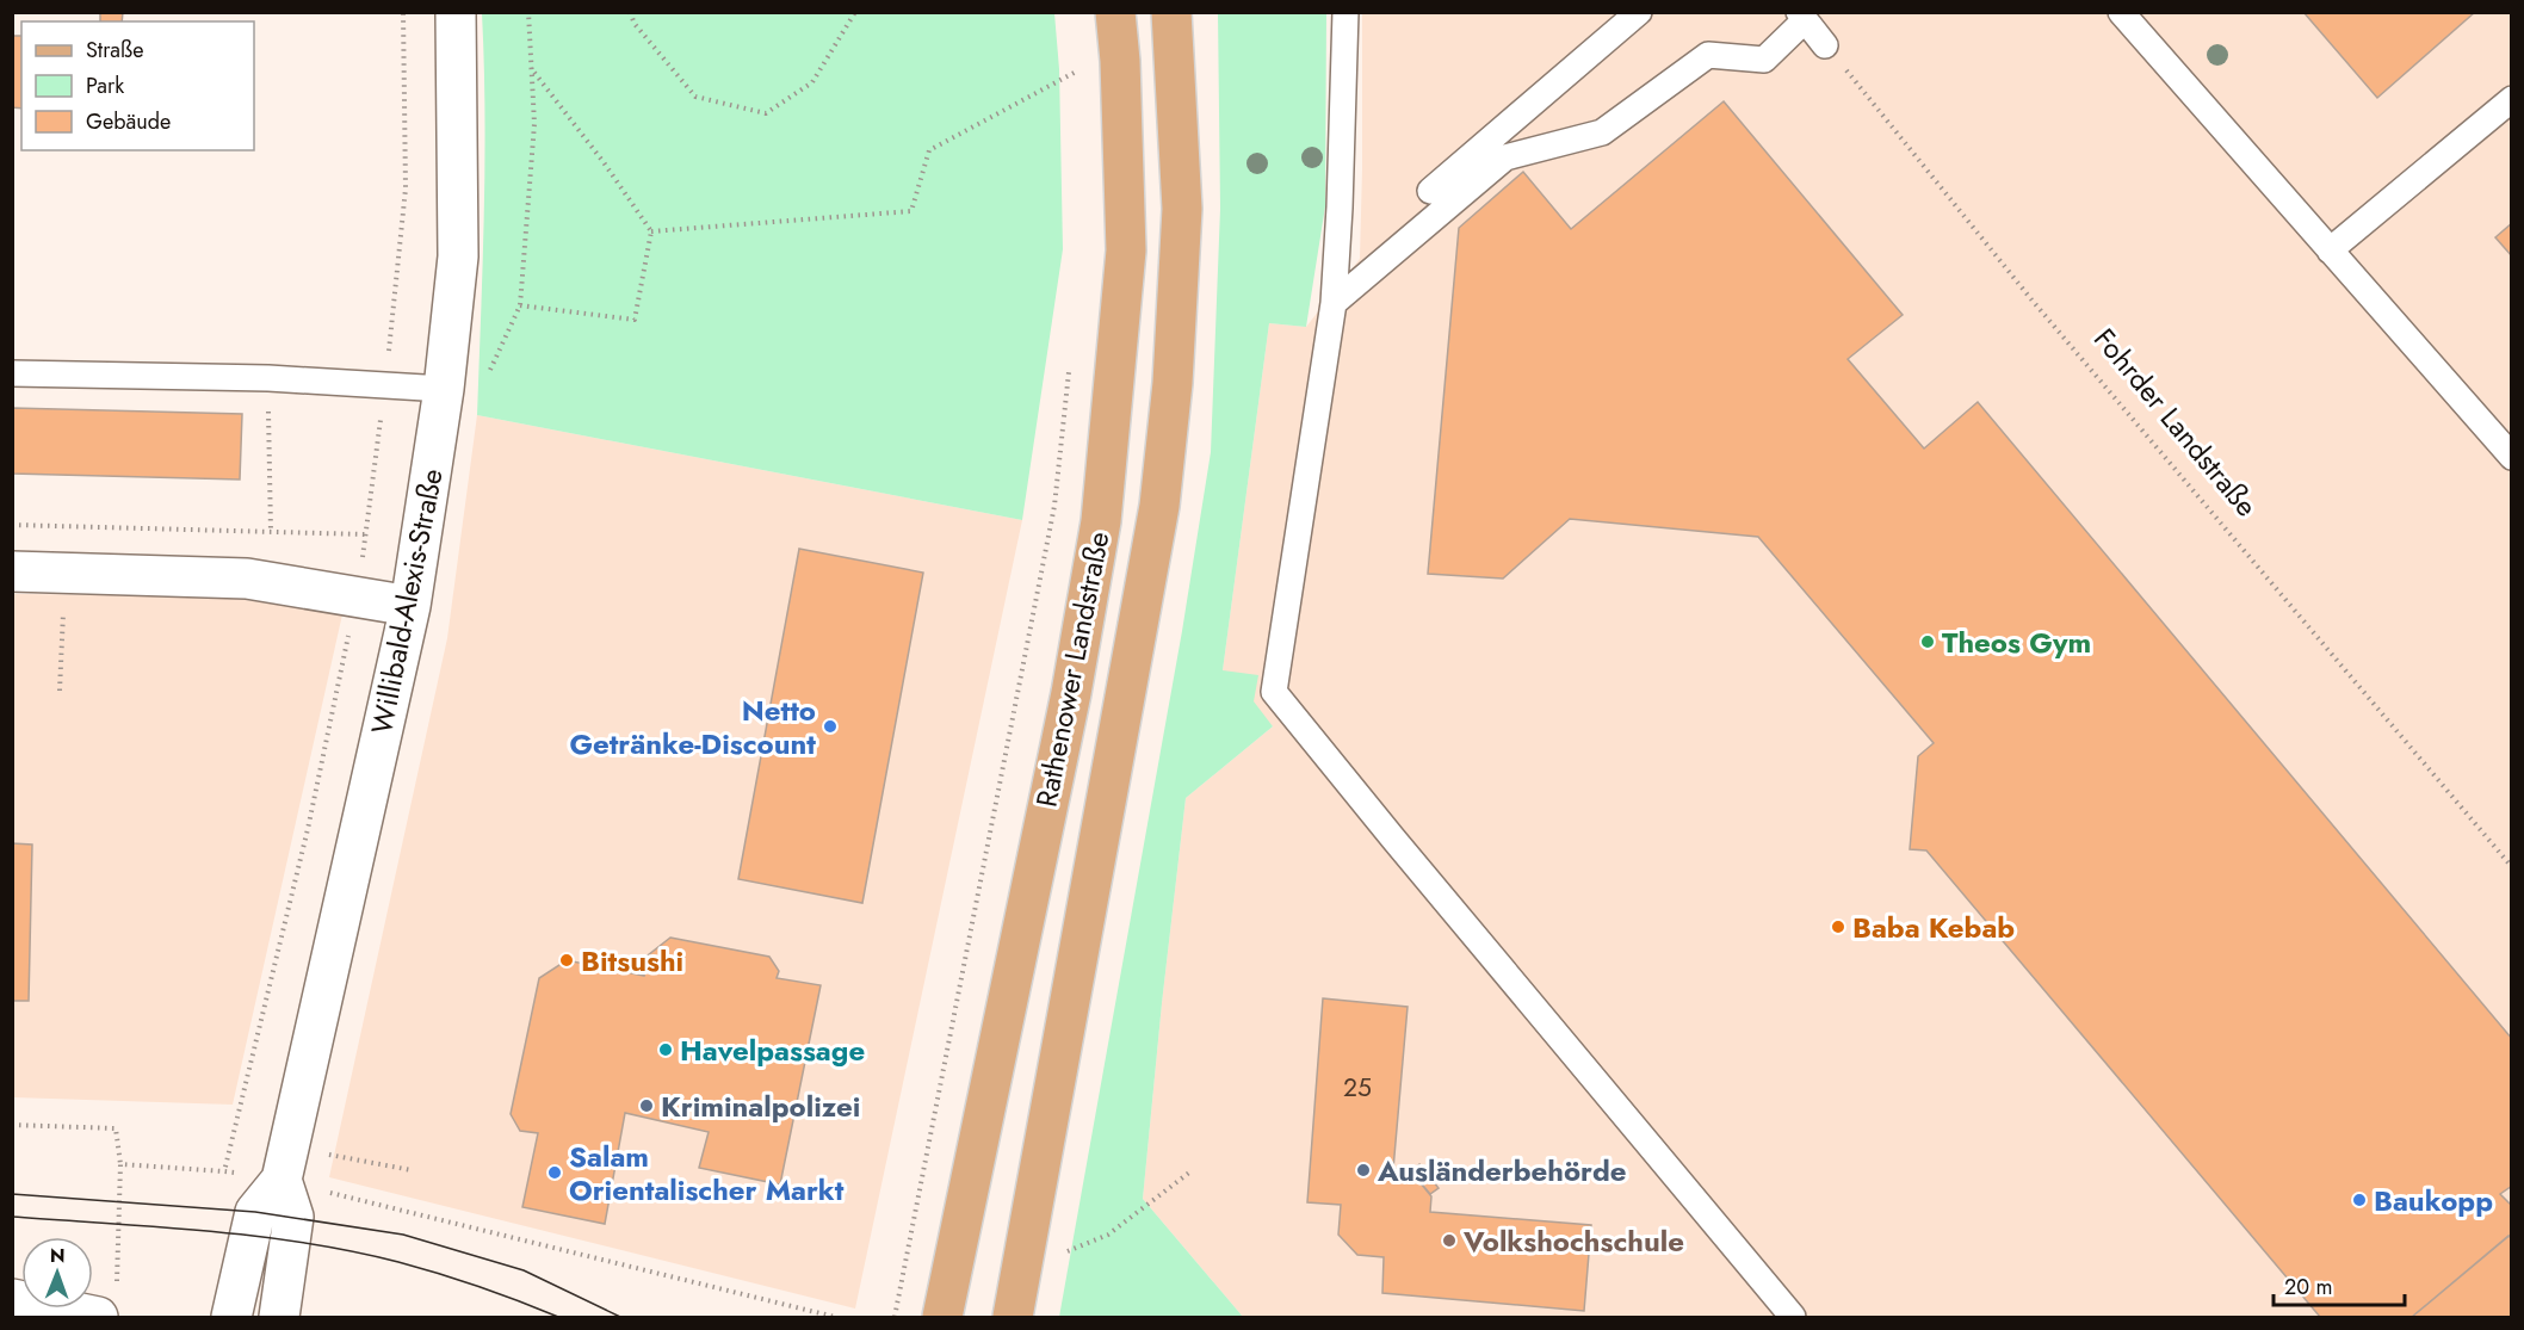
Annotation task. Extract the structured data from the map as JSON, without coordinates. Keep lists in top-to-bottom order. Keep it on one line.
{"streets":{"main road":["Rathenower Landstraße"],"street":["Willibald-Alexis-Straße"],"path":["Fohrder Landstraße"]},"places":["Theos Gym","Netto Getränke-Discount","Baba Kebab","Bitsushi","Havelpassage","Kriminalpolizei","Ausländerbehörde","Salam Orientalischer Markt","Baukopp","Volkshochschule"],"house_numbers":["25"],"legend":["Straße","Park","Gebäude"],"scale_bar":"20 m","north":"top"}
